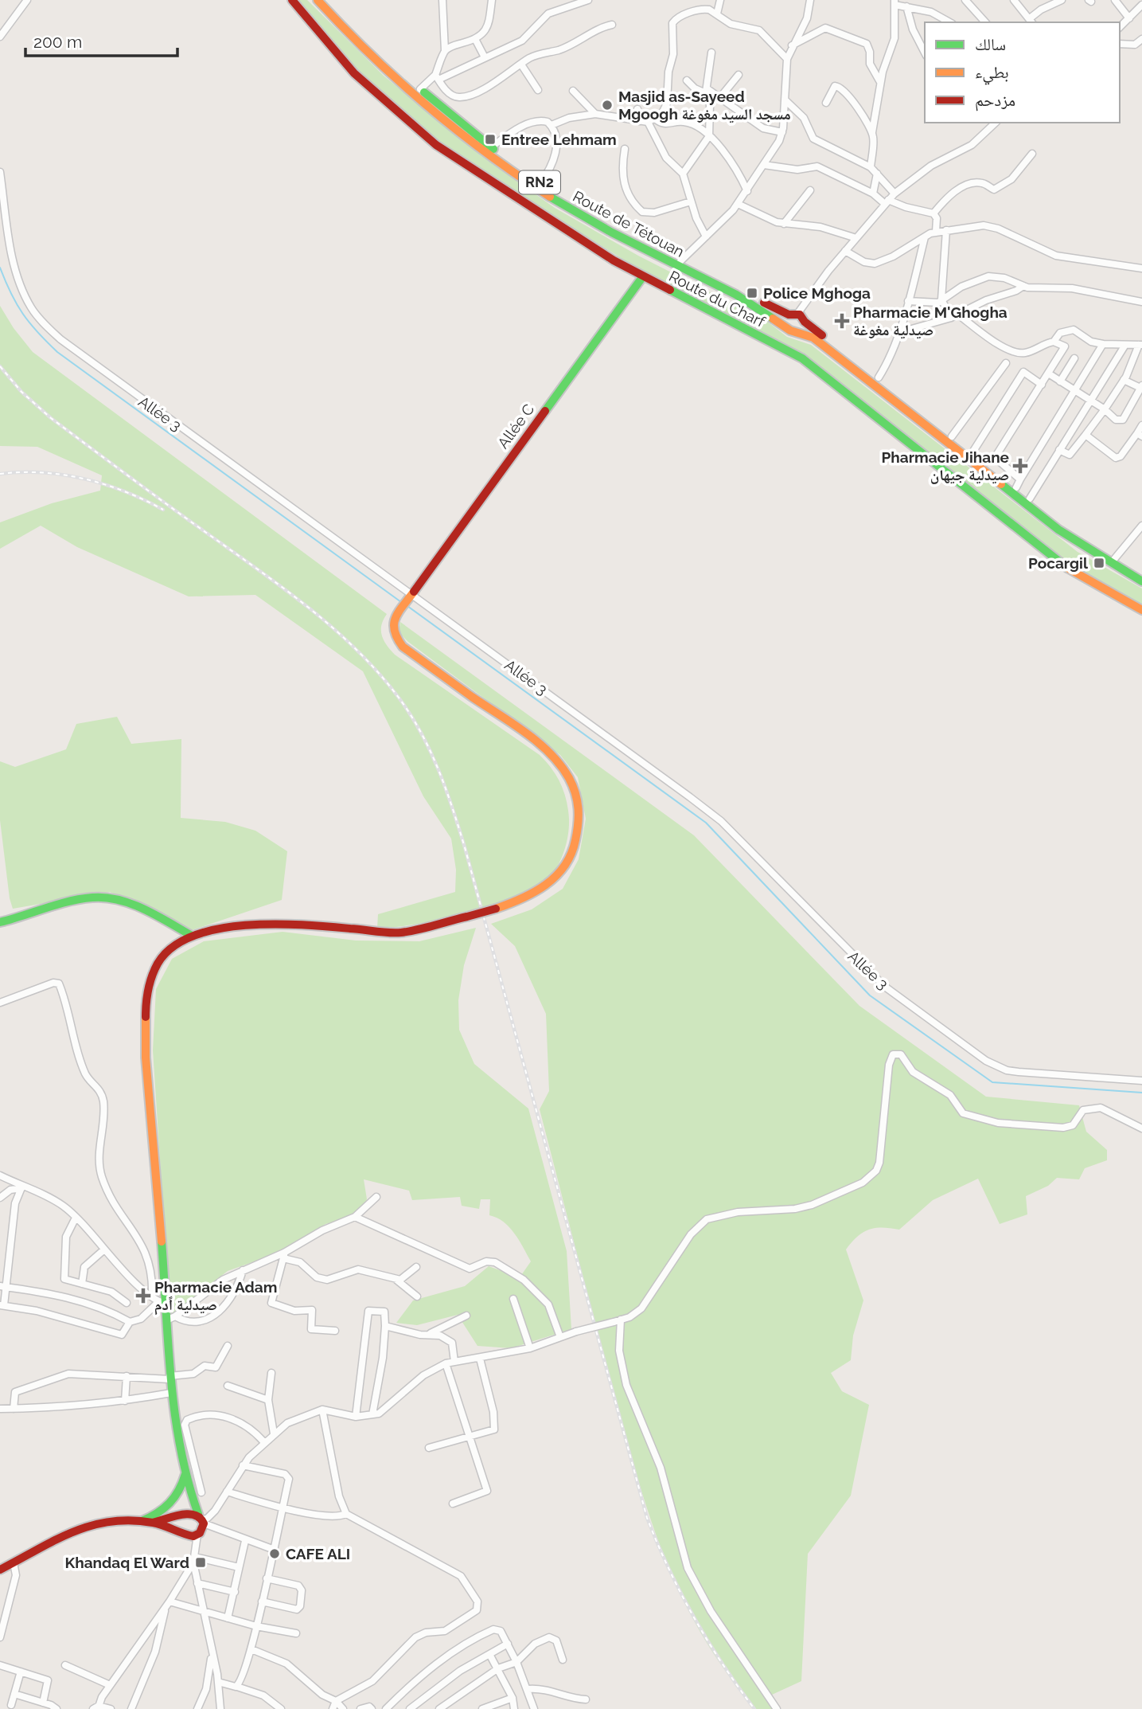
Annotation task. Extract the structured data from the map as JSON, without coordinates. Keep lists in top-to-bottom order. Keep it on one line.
{"streets":{"main road":["RN2","Route de Tétouan","Route du Charf","Allée C"],"street":["Allée 3"]},"crossings":[["RN2","Route de Tétouan"],["Route du Charf","Allée C"],["Allée 3","Allée C"]],"places":{"other":["Masjid as-Sayeed Mgoogh مسجد السيد مغوغة","CAFE ALI"],"transit":["Entree Lehmam","Police Mghoga","Pocargil","Khandaq El Ward"],"health":["Pharmacie M'Ghogha صيدلية مغوغة","Pharmacie Jihane صيدلية جيهان","Pharmacie Adam صيدلية اًدم"]},"legend":["سالك","بطيء","مزدحم"],"scale_bar":"200 m"}
